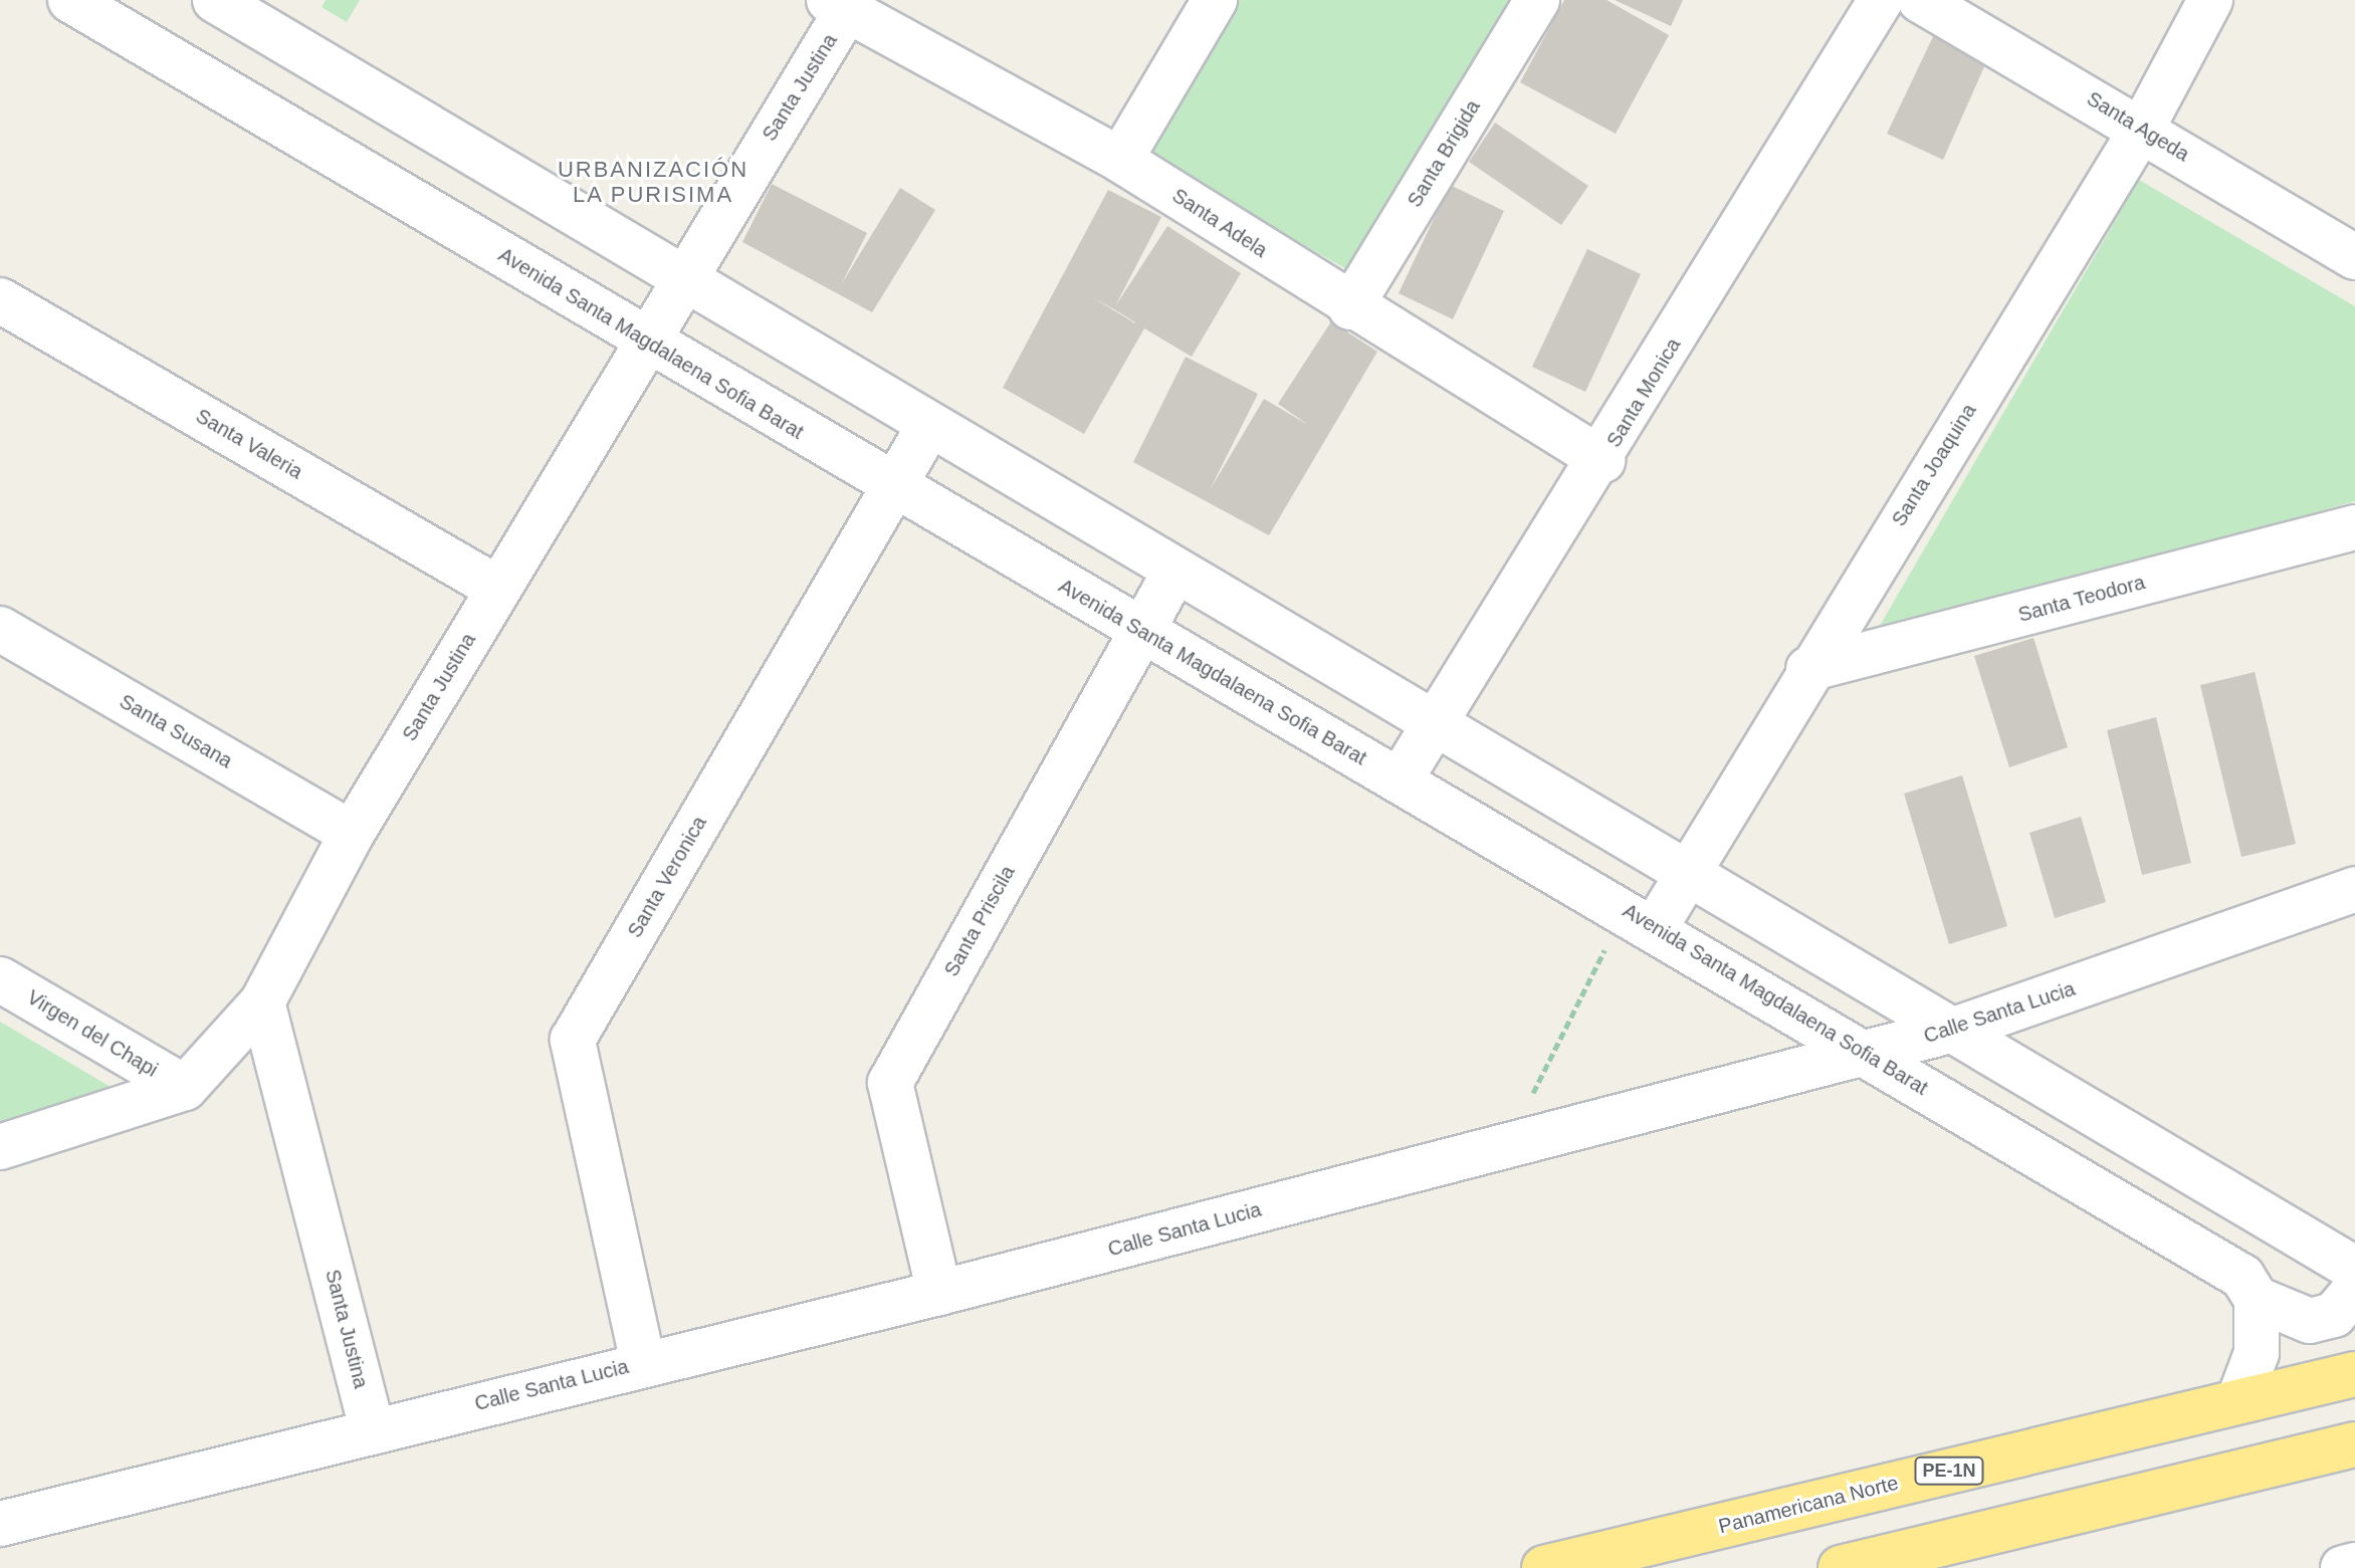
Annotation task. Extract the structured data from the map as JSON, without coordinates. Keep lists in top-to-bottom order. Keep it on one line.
{"streets":{"highway":["PE-1N","Panamericana Norte"],"street":["Santa Justina","Santa Ageda","Santa Brigida","Santa Adela","Avenida Santa Magdalaena Sofia Barat","Santa Monica","Santa Valeria","Santa Joaquina","Santa Teodora","Santa Susana","Santa Veronica","Santa Priscila","Calle Santa Lucia","Virgen del Chapi"]},"crossings":[["Santa Justina","Santa Adela"],["Santa Justina","Avenida Santa Magdalaena Sofia Barat"],["Santa Justina","Santa Valeria"],["Santa Justina","Santa Susana"],["Santa Justina","Calle Santa Lucia"],["Santa Ageda","Santa Joaquina"],["Santa Brigida","Santa Adela"],["Santa Adela","Santa Monica"],["Avenida Santa Magdalaena Sofia Barat","Santa Monica"],["Avenida Santa Magdalaena Sofia Barat","Santa Joaquina"],["Avenida Santa Magdalaena Sofia Barat","Santa Veronica"],["Avenida Santa Magdalaena Sofia Barat","Santa Priscila"],["Avenida Santa Magdalaena Sofia Barat","Calle Santa Lucia"],["Santa Joaquina","Santa Teodora"],["Santa Veronica","Calle Santa Lucia"],["Santa Priscila","Calle Santa Lucia"]],"districts":["URBANIZACIÓN LA PURISIMA"]}
